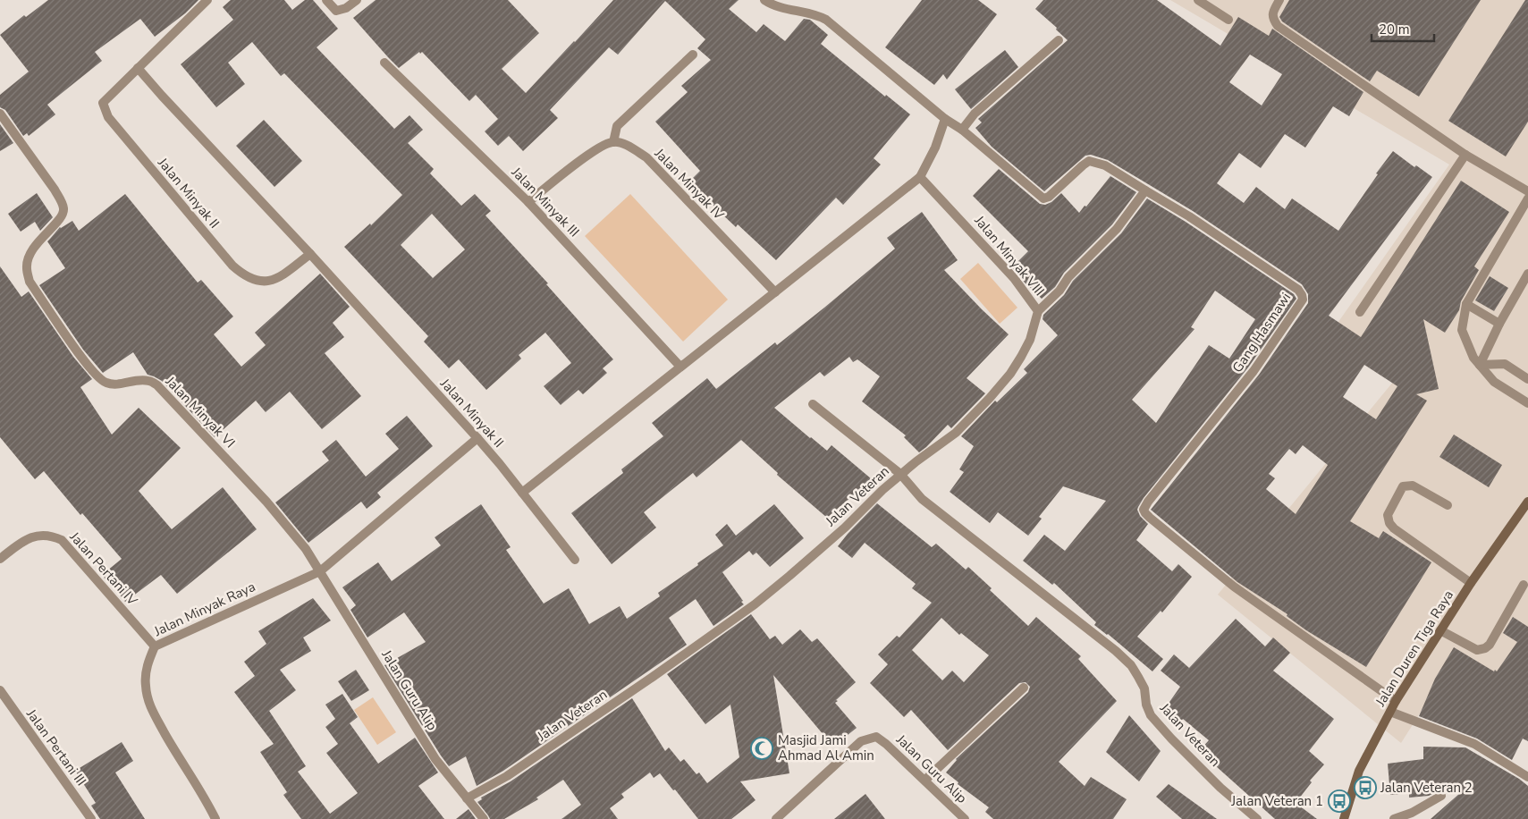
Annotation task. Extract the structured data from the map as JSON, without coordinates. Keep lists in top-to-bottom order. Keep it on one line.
{"streets":{"main road":["Jalan Duren Tiga Raya"],"street":["Jalan Minyak IV","Jalan Minyak II","Jalan Minyak III","Jalan Minyak VIII","Gang Hasmawi","Jalan Minyak VI","Jalan Veteran","Jalan Pertani IV","Jalan Minyak Raya","Jalan Guru Alip","Jalan Pertani III"]},"crossings":[["Jalan Minyak VIII","Jalan Veteran"],["Gang Hasmawi","Jalan Duren Tiga Raya"],["Jalan Minyak VI","Jalan Minyak Raya"],["Jalan Minyak VI","Jalan Guru Alip"],["Jalan Veteran","Jalan Guru Alip"],["Jalan Pertani IV","Jalan Minyak Raya"],["Jalan Minyak Raya","Jalan Guru Alip"]],"places":{"mosque":["Masjid Jami Ahmad Al Amin"],"bus stop":["Jalan Veteran 2","Jalan Veteran 1"]},"scale_bar":"20 m"}
